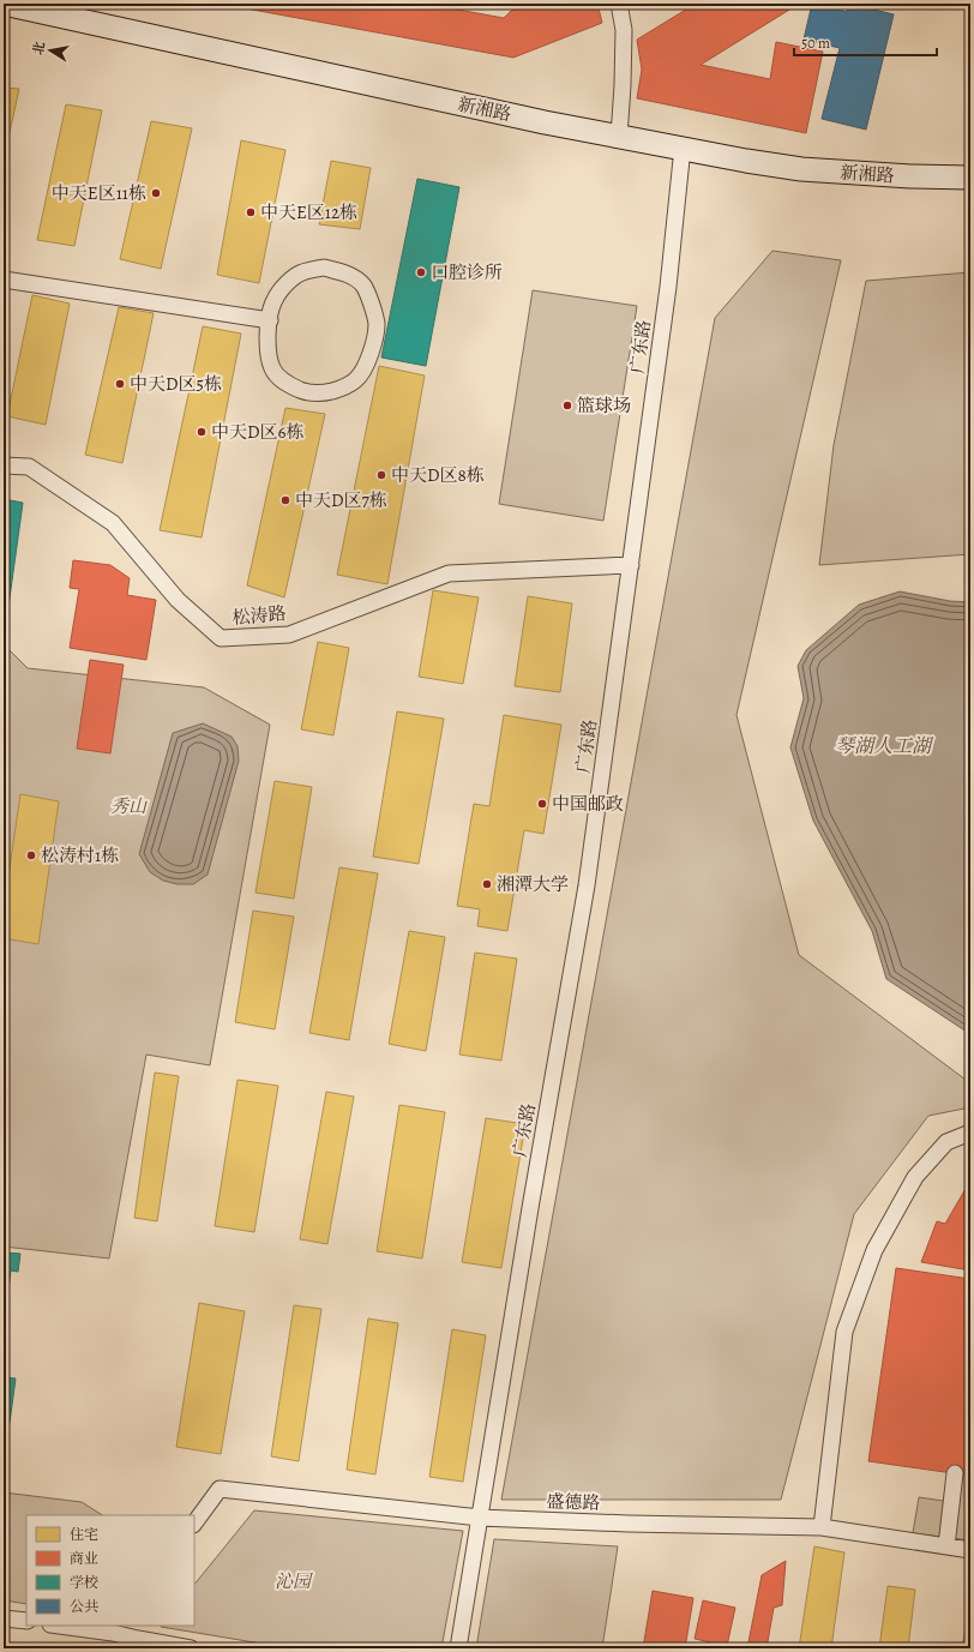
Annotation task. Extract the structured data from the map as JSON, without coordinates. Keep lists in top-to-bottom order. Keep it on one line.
{"streets":{"main road":["新湘路"],"street":["广东路","松涛路","盛德路"]},"crossings":[["新湘路","广东路"],["广东路","松涛路"],["广东路","盛德路"]],"water":["琴湖人工湖"],"parks":["秀山","沁园"],"places":["中天E区11栋","中天E区12栋","口腔诊所","中天D区5栋","篮球场","中天D区6栋","中天D区8栋","中天D区7栋","中国邮政","松涛村1栋","湘潭大学"],"legend":["住宅","商业","学校","公共"],"scale_bar":"50 m","north":"left"}
